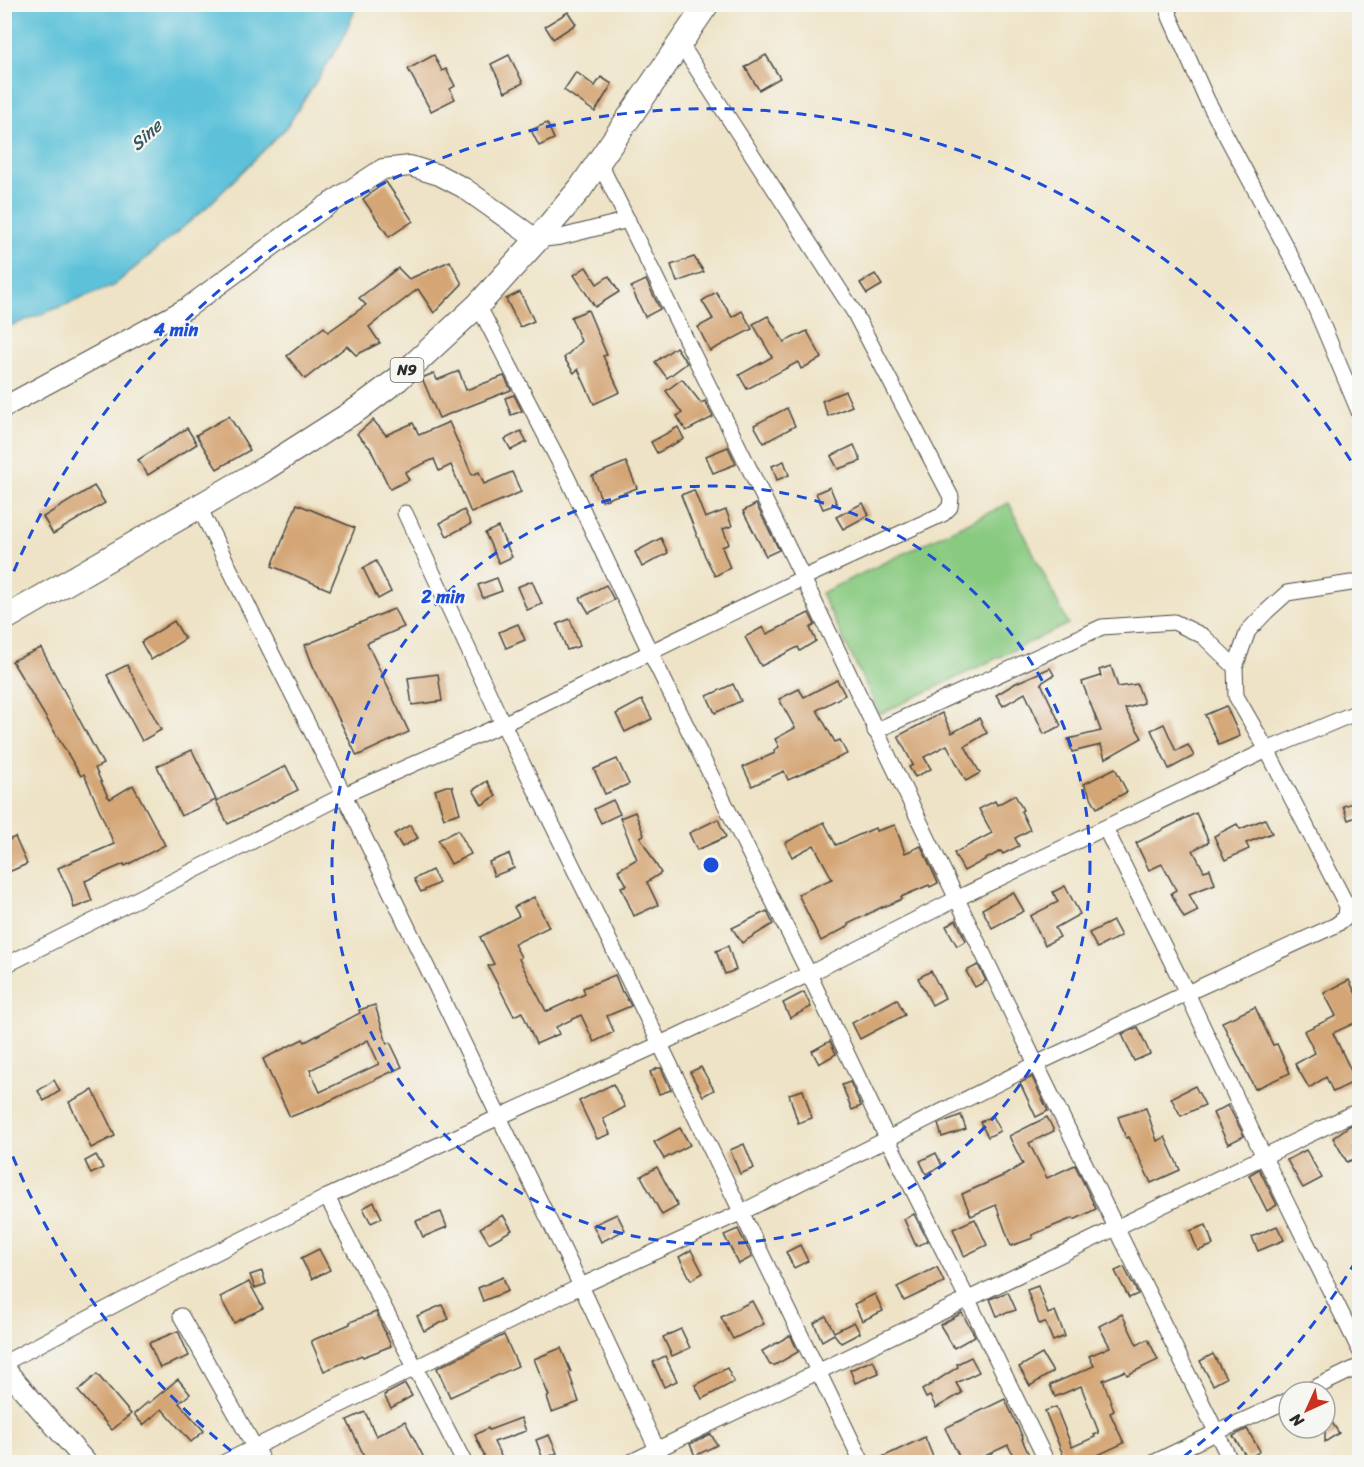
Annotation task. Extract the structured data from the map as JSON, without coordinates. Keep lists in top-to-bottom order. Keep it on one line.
{"streets":{"main road":["N9"]},"water":["Sine"],"north":"bottom left","rings":["4 min","2 min"]}
